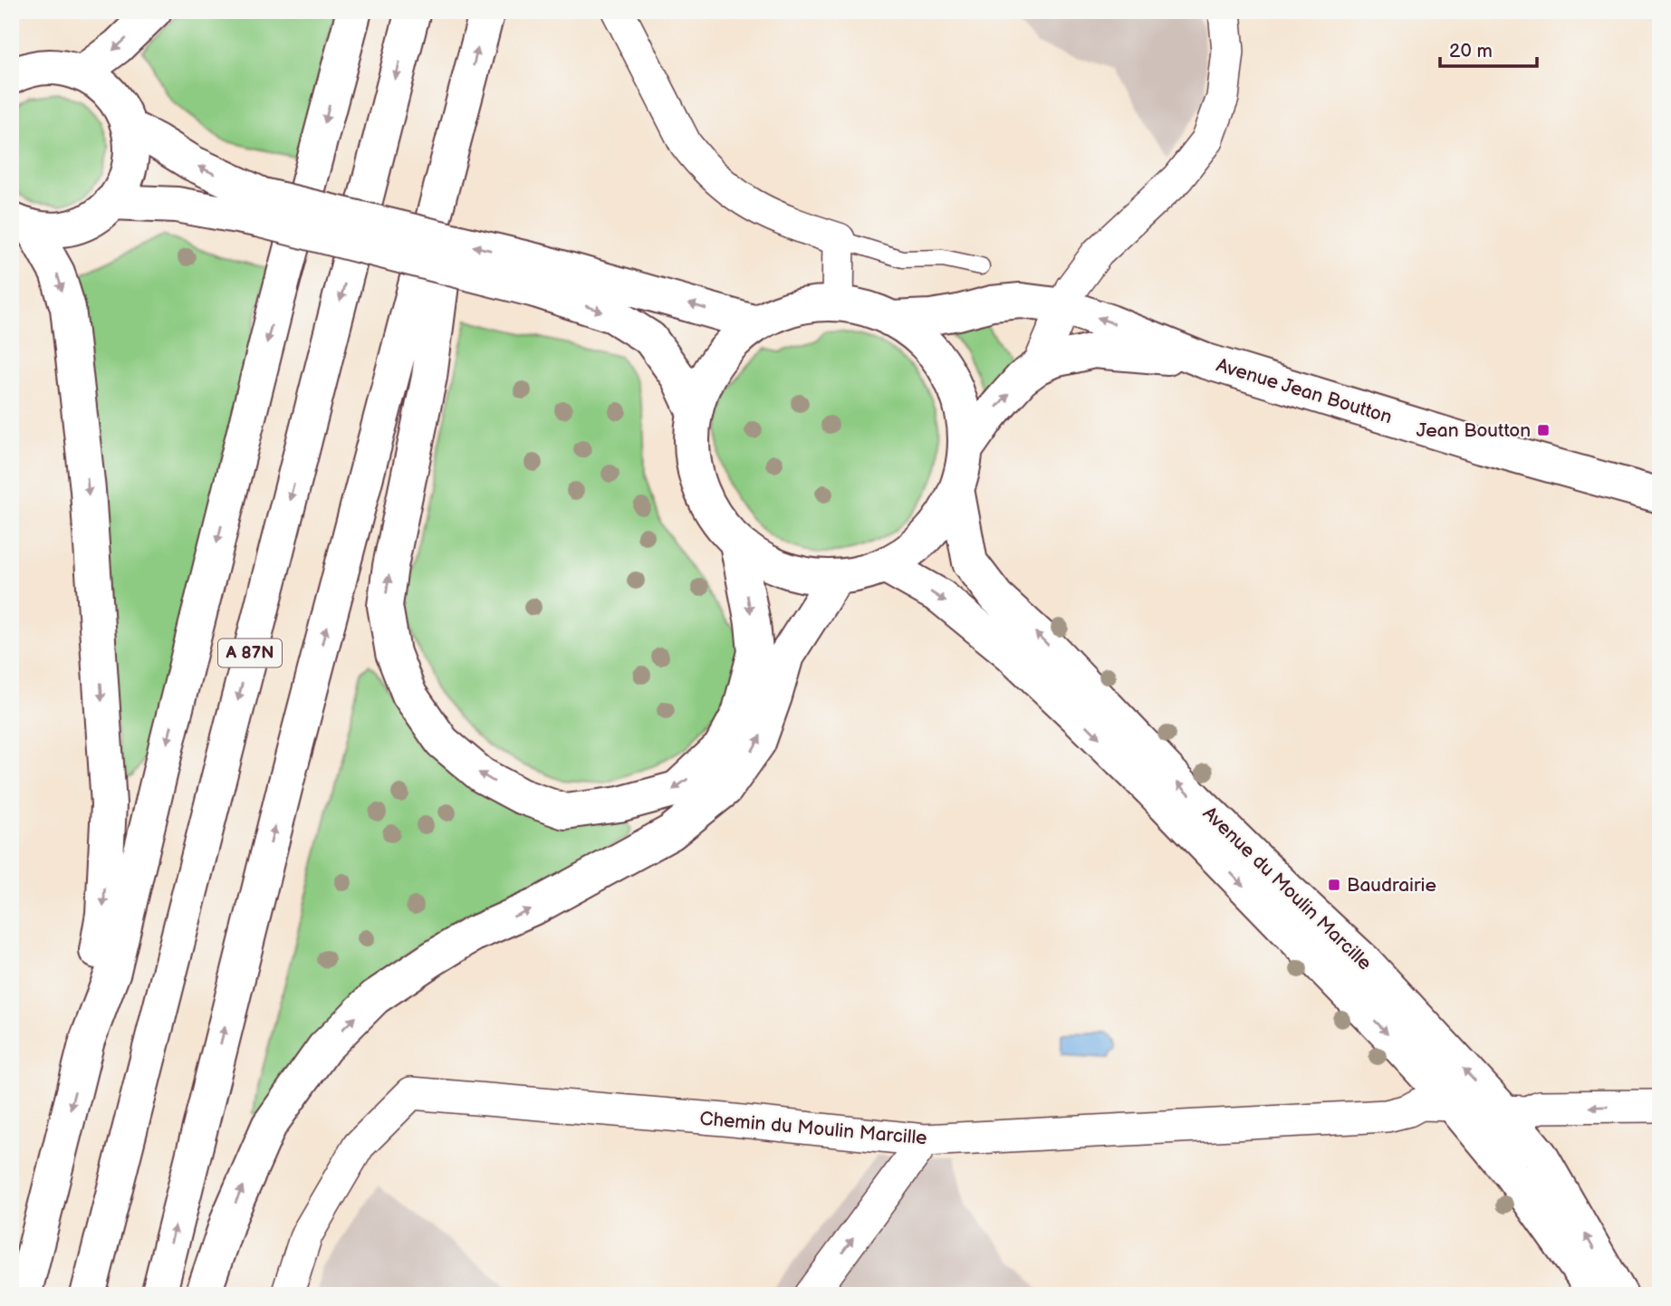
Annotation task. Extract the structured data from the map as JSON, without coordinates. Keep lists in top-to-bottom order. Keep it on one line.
{"streets":{"main road":["Avenue Jean Boutton","A 87N","Avenue du Moulin Marcille"],"street":["Chemin du Moulin Marcille"]},"crossings":[["Avenue du Moulin Marcille","Chemin du Moulin Marcille"]],"places":{"transit":["Jean Boutton","Baudrairie"]},"scale_bar":"20 m"}
